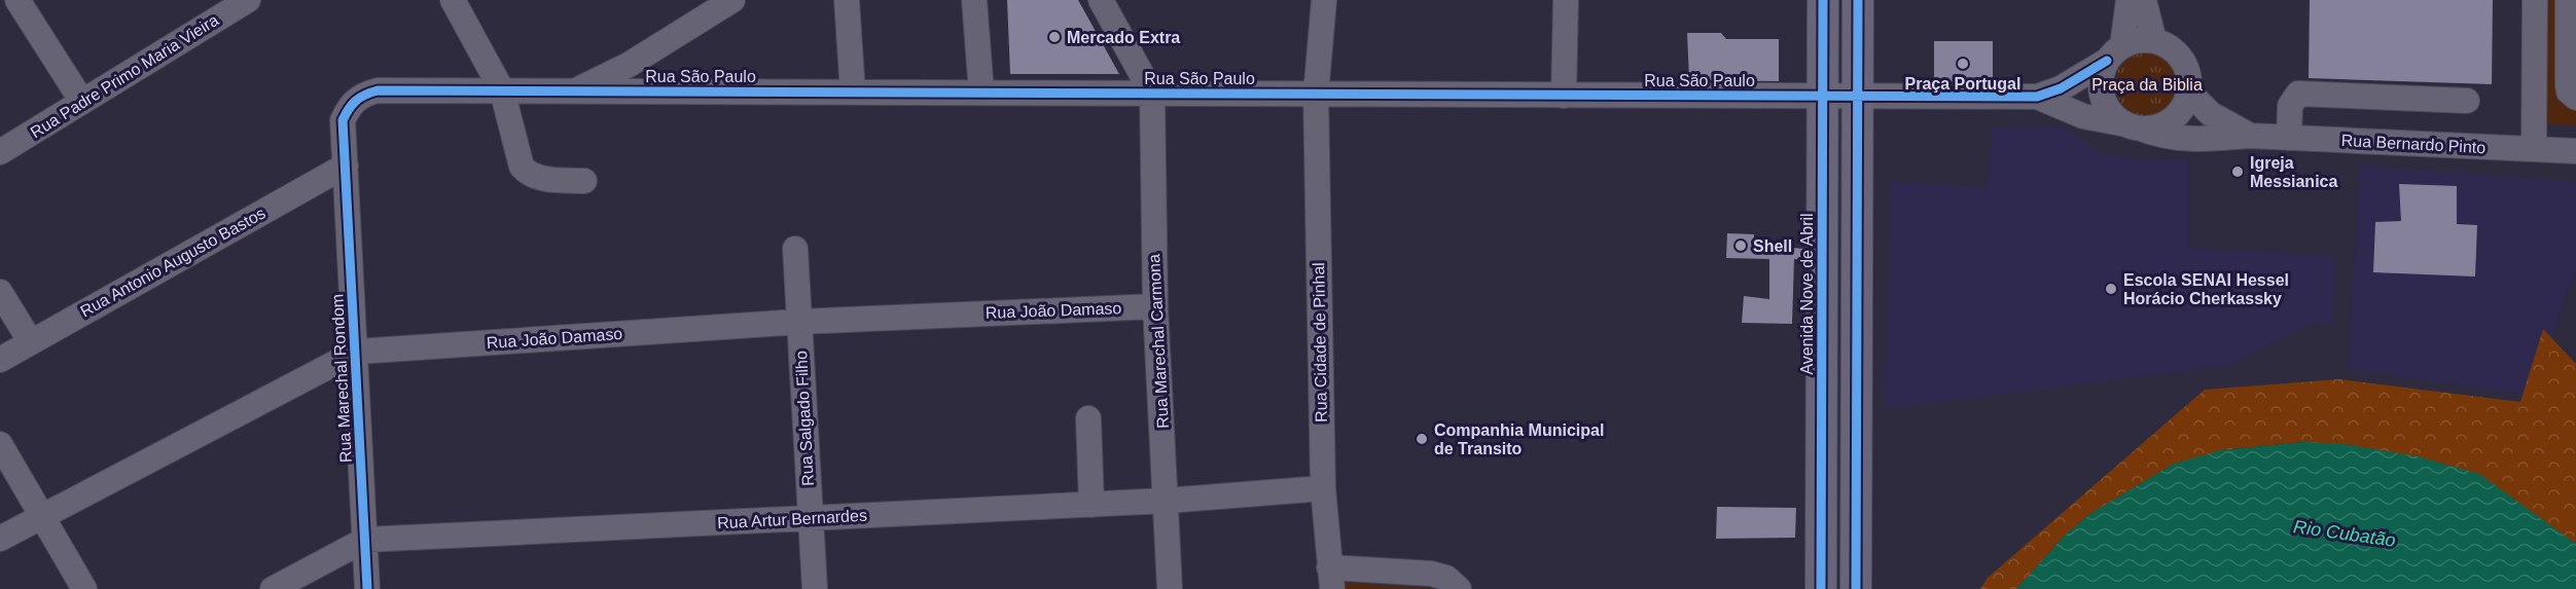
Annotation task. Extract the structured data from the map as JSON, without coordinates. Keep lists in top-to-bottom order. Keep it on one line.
{"streets":{"main road":["Avenida Nove de Abril"],"street":["Rua Padre Primo Maria Vieira","Rua São Paulo","Rua Bernardo Pinto","Rua Antonio Augusto Bastos","Rua João Damaso","Rua Marechal Carmona","Rua Cidade de Pinhal","Rua Marechal Rondom","Rua Salgado Filho","Rua Artur Bernardes"]},"crossings":[["Rua São Paulo","Rua Bernardo Pinto"],["Rua São Paulo","Rua Antonio Augusto Bastos"],["Rua São Paulo","Avenida Nove de Abril"],["Rua São Paulo","Rua Marechal Carmona"],["Rua São Paulo","Rua Cidade de Pinhal"],["Rua São Paulo","Rua Marechal Rondom"],["Rua Antonio Augusto Bastos","Rua Marechal Rondom"],["Rua João Damaso","Rua Marechal Carmona"],["Rua João Damaso","Rua Marechal Rondom"],["Rua João Damaso","Rua Salgado Filho"],["Rua Marechal Carmona","Rua Artur Bernardes"],["Rua Cidade de Pinhal","Rua Artur Bernardes"],["Rua Marechal Rondom","Rua Artur Bernardes"],["Rua Salgado Filho","Rua Artur Bernardes"]],"water":["Rio Cubatão"],"parks":["Praça da Biblia"],"places":["Mercado Extra","Praça Portugal","Igreja Messianica","Shell","Escola SENAI Hessel Horácio Cherkassky","Companhia Municipal de Transito"]}
